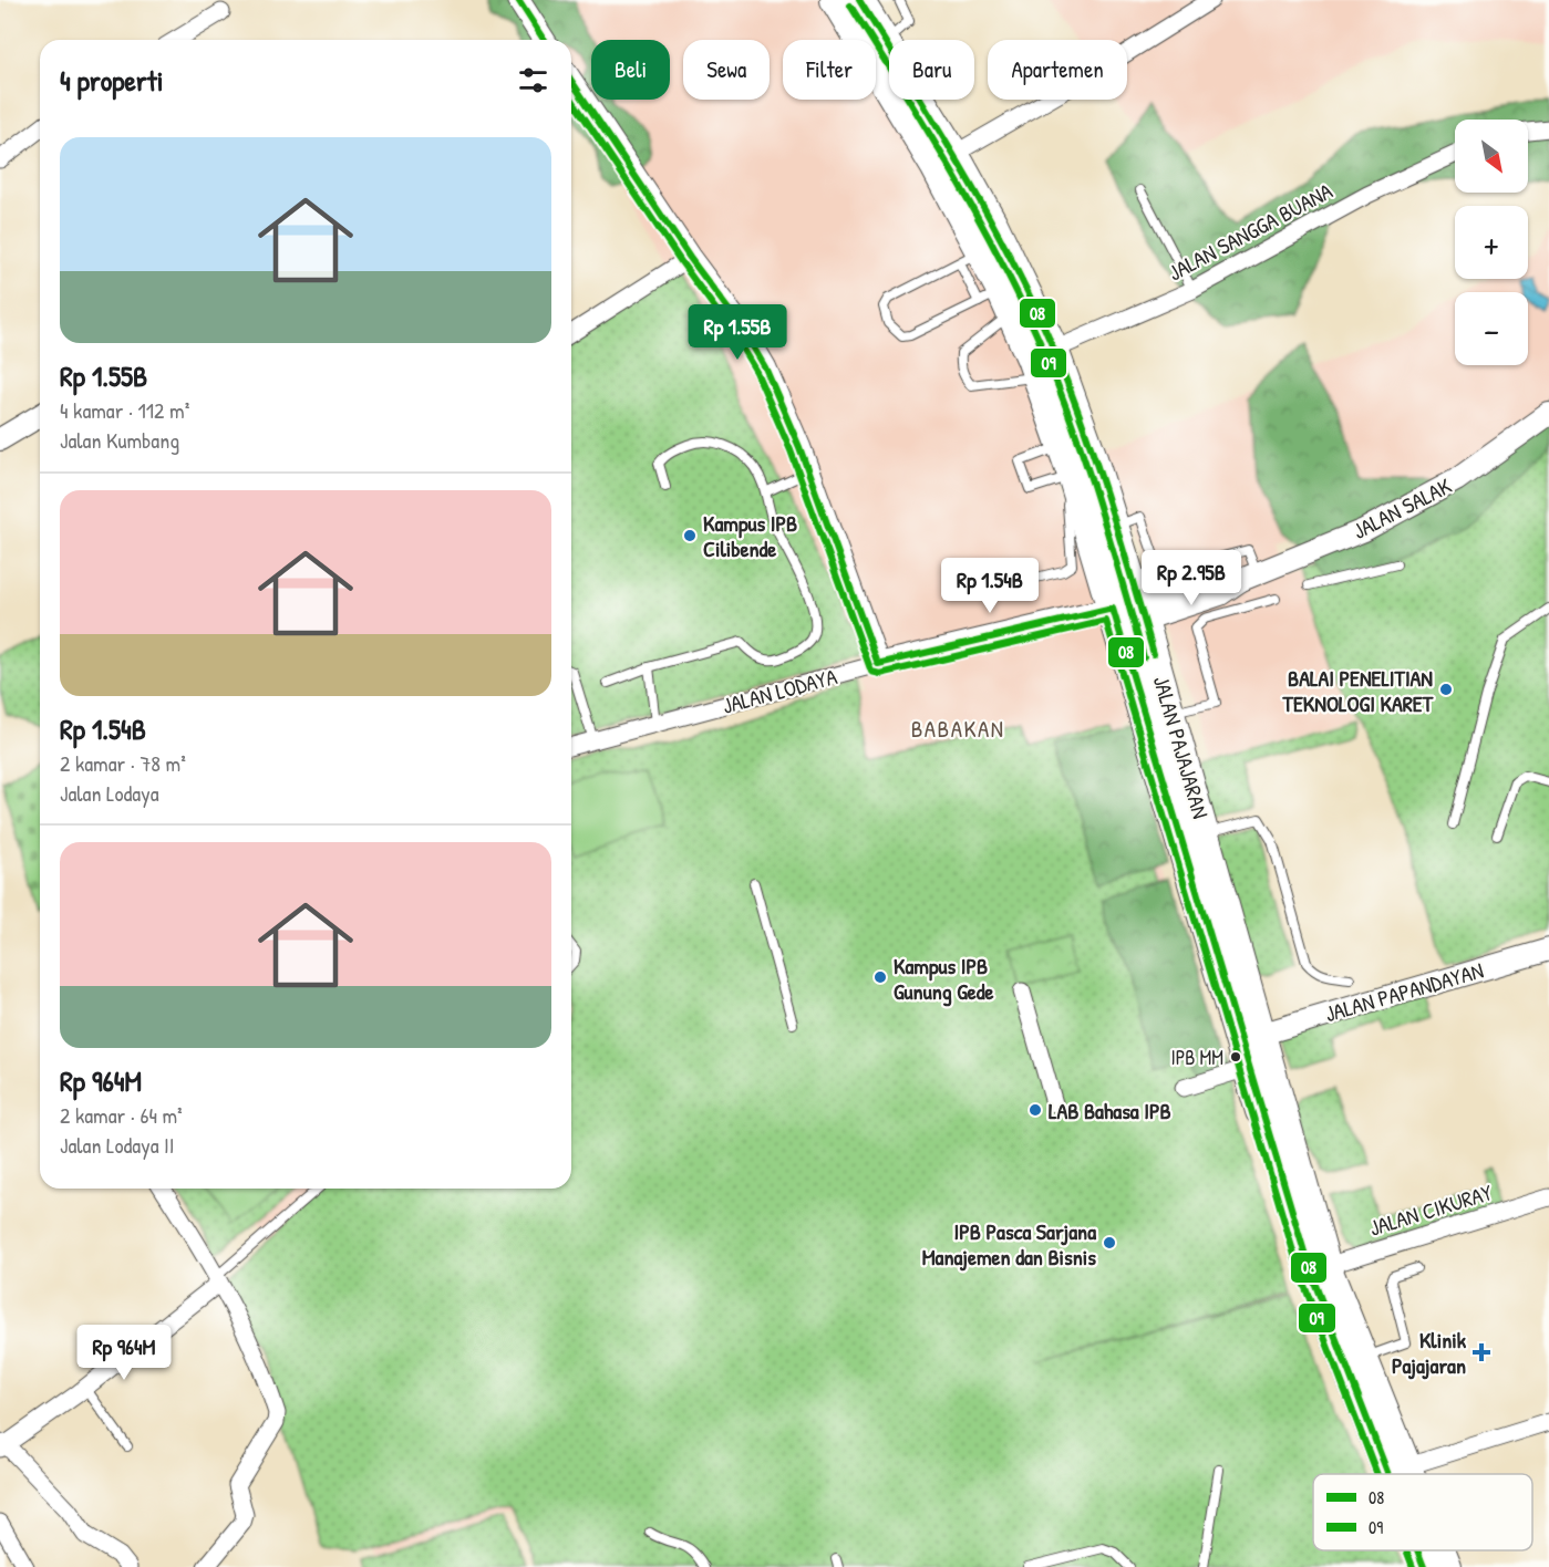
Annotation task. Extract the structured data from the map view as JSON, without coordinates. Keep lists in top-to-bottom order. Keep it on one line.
{"streets":{"highway":["JALAN PAJAJARAN"],"street":["JALAN SANGGA BUANA","JALAN SALAK","JALAN LODAYA","JALAN PAPANDAYAN","JALAN CIKURAY"]},"crossings":[["JALAN SANGGA BUANA","JALAN PAJAJARAN"],["JALAN SALAK","JALAN LODAYA"],["JALAN SALAK","JALAN PAJAJARAN"],["JALAN LODAYA","JALAN PAJAJARAN"],["JALAN PAJAJARAN","JALAN PAPANDAYAN"],["JALAN PAJAJARAN","JALAN CIKURAY"]],"districts":["BABAKAN"],"places":{"other":["Kampus IPB Cilibende","BALAI PENELITIAN TEKNOLOGI KARET","Kampus IPB Gunung Gede","IPB MM","LAB Bahasa IPB","IPB Pasca Sarjana Manajemen dan Bisnis"],"health":["Klinik Pajajaran"]},"lines":["transit line 08","transit line 09"],"legend":["08","09"],"north":"bottom right","page":{"chip":["Beli","Sewa","Filter","Baru","Apartemen"],"heading":"4 properti","map_buttons":["+","−"],"list":[{"name":"Rp 1.55B","note":"4 kamar · 112 m² · Jalan Kumbang"},{"name":"Rp 1.54B","note":"2 kamar · 78 m² · Jalan Lodaya"},{"name":"Rp 964M","note":"2 kamar · 64 m² · Jalan Lodaya II"}],"price":["Rp 1.55B","Rp 2.95B","Rp 1.54B","Rp 964M"]}}
